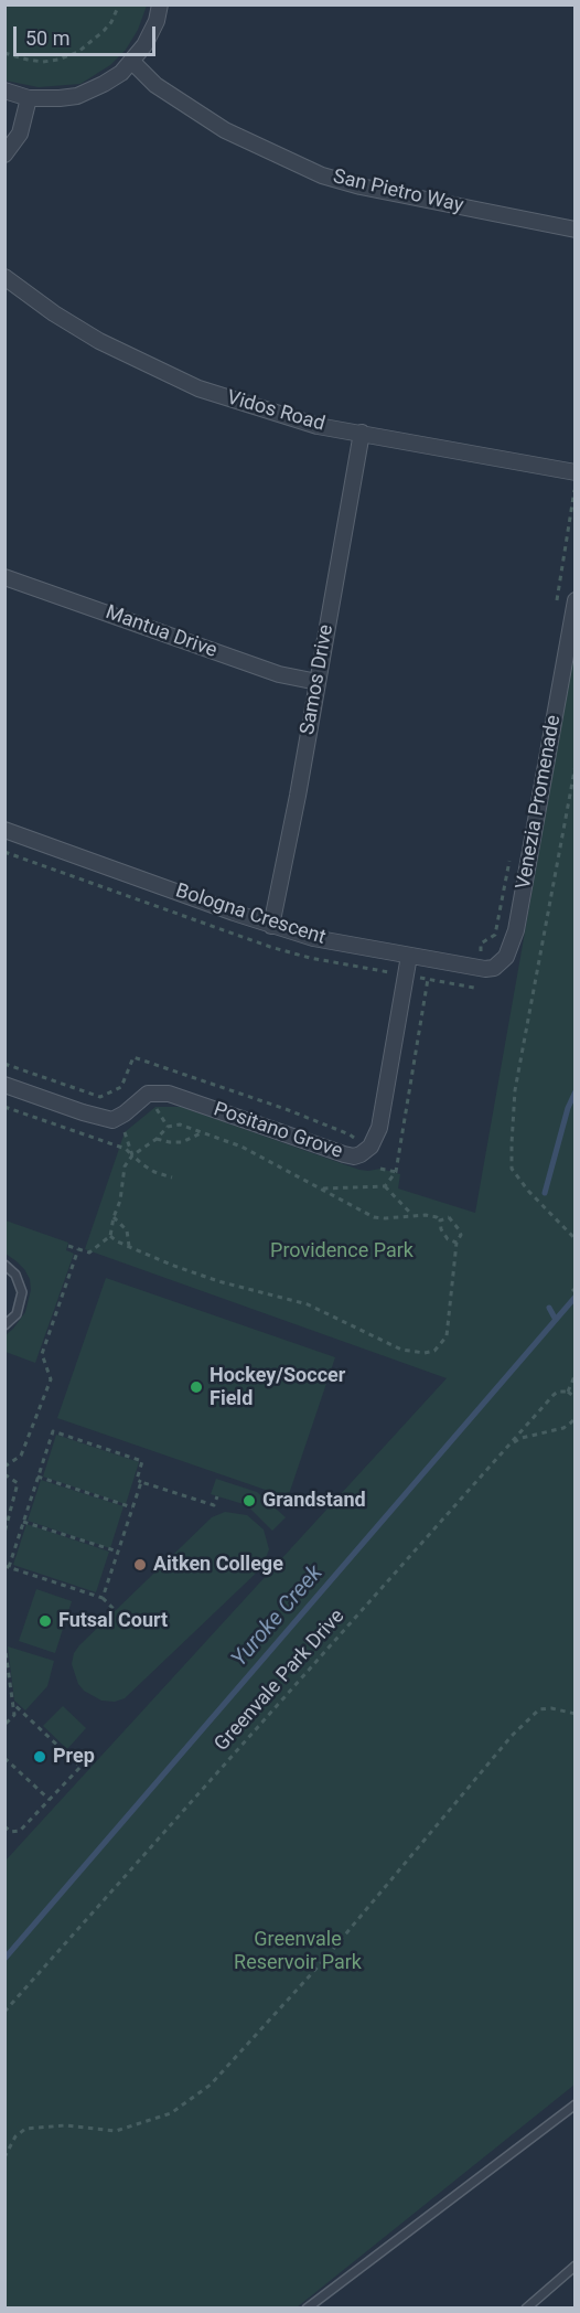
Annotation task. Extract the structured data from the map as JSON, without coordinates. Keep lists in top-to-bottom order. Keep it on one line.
{"streets":{"street":["San Pietro Way","Vidos Road","Mantua Drive","Samos Drive","Venezia Promenade","Bologna Crescent","Positano Grove"],"path":["Greenvale Park Drive"]},"crossings":[["Vidos Road","Samos Drive"],["Mantua Drive","Samos Drive"],["Samos Drive","Bologna Crescent"],["Venezia Promenade","Bologna Crescent"],["Bologna Crescent","Positano Grove"]],"water":["Yuroke Creek"],"parks":["Providence Park","Greenvale Reservoir Park"],"places":["Hockey/Soccer Field","Grandstand","Aitken College","Futsal Court","Prep"],"scale_bar":"50 m"}
